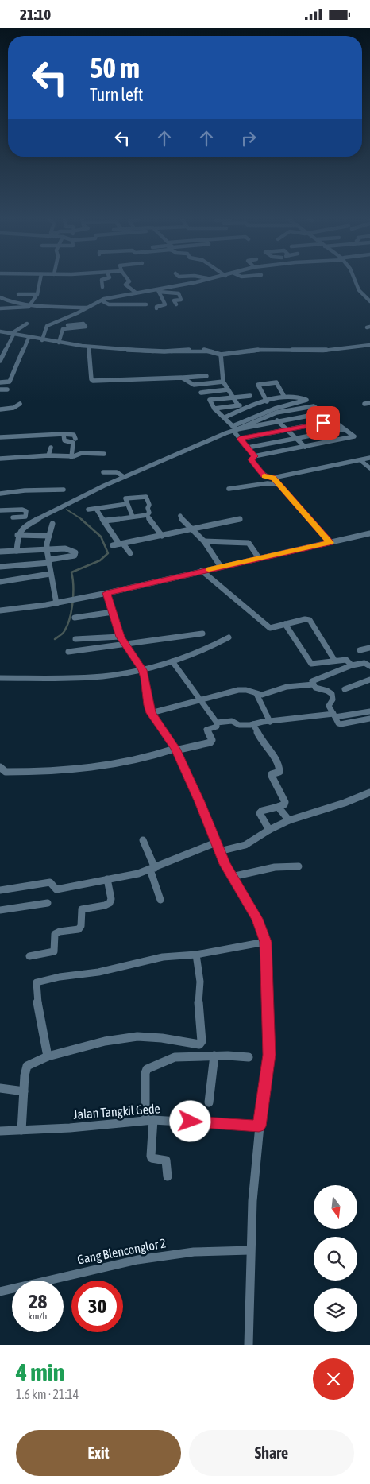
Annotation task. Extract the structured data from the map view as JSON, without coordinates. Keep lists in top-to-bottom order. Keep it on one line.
{"streets":{"street":["Jalan Tangkil Gede","Gang Blenconglor 2"]},"north":"bottom","page":{"status":"21:10","turn":["50 m","Turn left"],"speed":"28 km/h","limit":"30","heading":["4 min","1.6 km · 21:14"],"buttons":["Exit","Share"]}}
